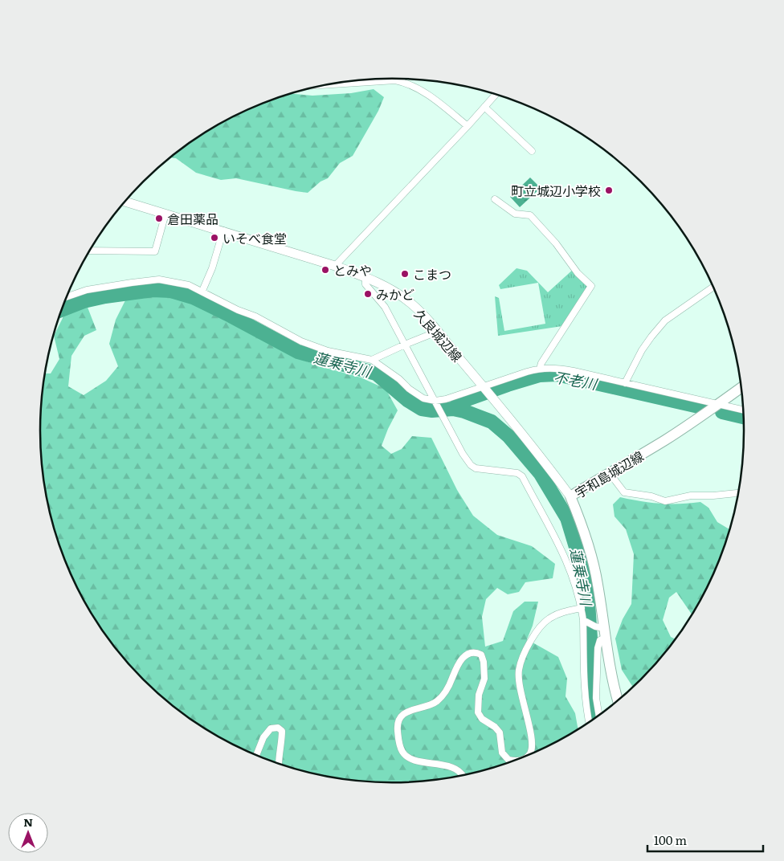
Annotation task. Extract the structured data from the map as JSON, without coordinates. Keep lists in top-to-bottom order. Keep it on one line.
{"streets":{"main road":["久良城辺線","宇和島城辺線"]},"crossings":[["久良城辺線","宇和島城辺線"]],"water":["蓮乗寺川","不老川"],"places":["町立城辺小学校","倉田薬品","いそべ食堂","とみや","こまつ","みかど"],"scale_bar":"100 m","north":"top"}
